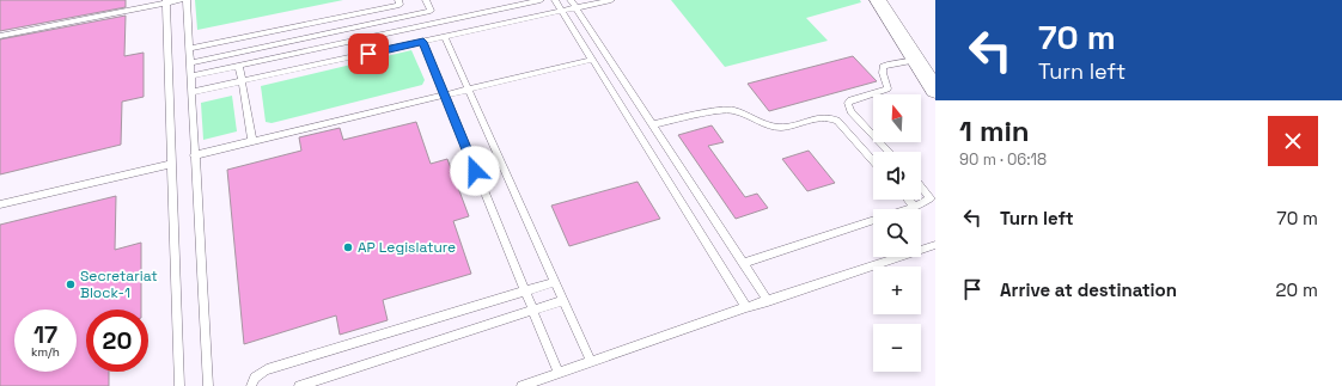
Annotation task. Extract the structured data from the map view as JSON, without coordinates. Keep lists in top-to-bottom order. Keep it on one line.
{"places":["AP Legislature","Secretariat Block-1"],"north":"top","page":{"turn":["70 m","Turn left"],"map_buttons":["+","−"],"heading":["1 min","90 m · 06:18"],"list":[{"name":"Turn left","value":"70 m"},{"name":"Arrive at destination","value":"20 m"}],"speed":"17 km/h","limit":"20"}}
